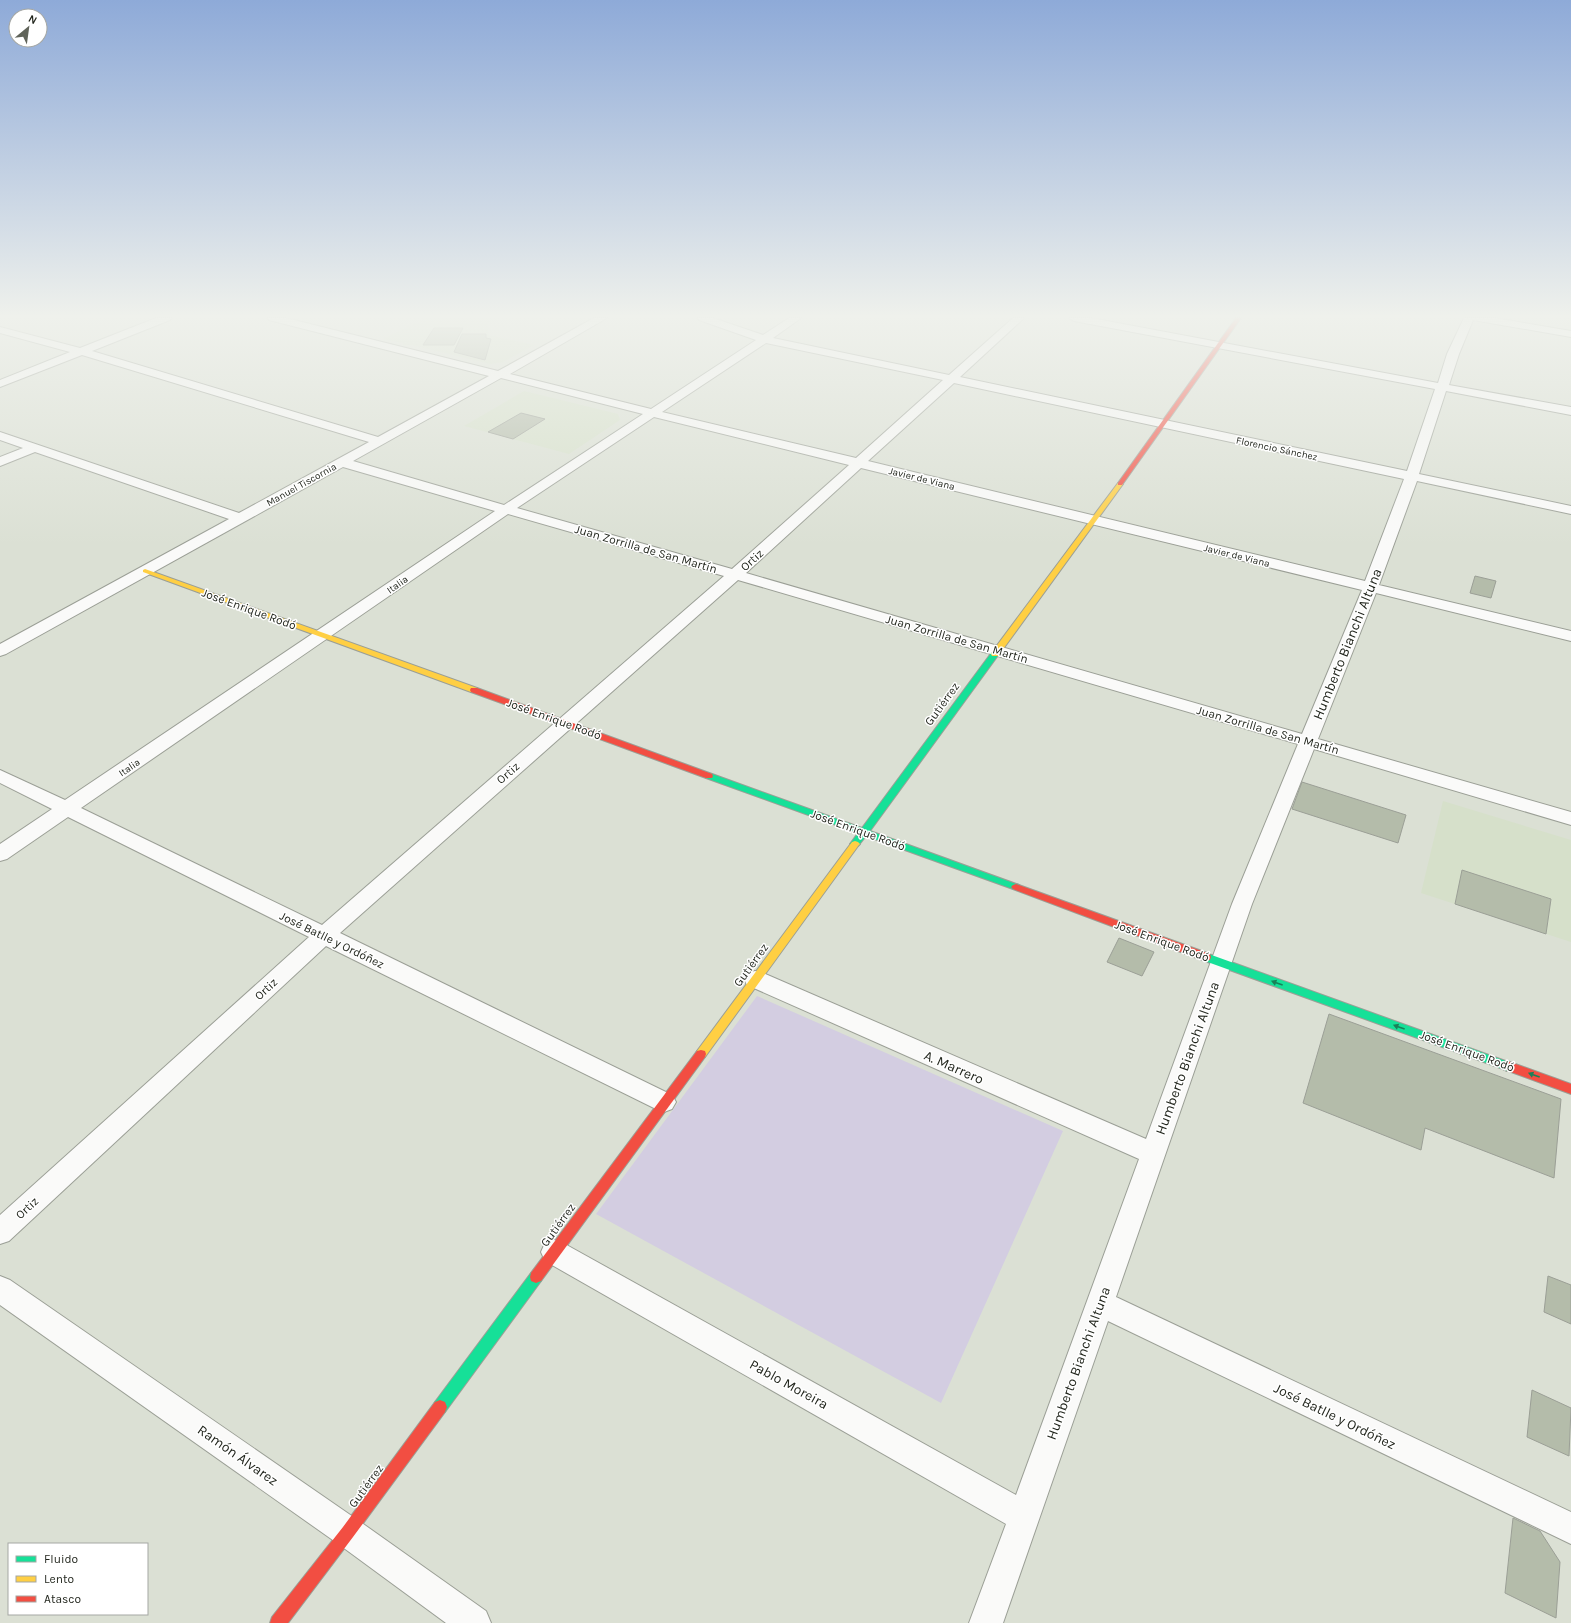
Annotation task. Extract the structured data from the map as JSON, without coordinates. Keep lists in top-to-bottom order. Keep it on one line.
{"streets":{"street":["Florencio Sánchez","Javier de Viana","Manuel Tiscornia","Juan Zorrilla de San Martín","Ortiz","Italia","José Enrique Rodó","Humberto Bianchi Altuna","Gutiérrez","José Batlle y Ordóñez","A. Marrero","Pablo Moreira","Ramón Álvarez"]},"crossings":[["Florencio Sánchez","Humberto Bianchi Altuna"],["Florencio Sánchez","Gutiérrez"],["Javier de Viana","Ortiz"],["Javier de Viana","Italia"],["Javier de Viana","Humberto Bianchi Altuna"],["Javier de Viana","Gutiérrez"],["Manuel Tiscornia","Juan Zorrilla de San Martín"],["Manuel Tiscornia","José Enrique Rodó"],["Juan Zorrilla de San Martín","Ortiz"],["Juan Zorrilla de San Martín","Italia"],["Juan Zorrilla de San Martín","Humberto Bianchi Altuna"],["Juan Zorrilla de San Martín","Gutiérrez"],["Ortiz","José Enrique Rodó"],["Ortiz","José Batlle y Ordóñez"],["Italia","José Enrique Rodó"],["Italia","José Batlle y Ordóñez"],["José Enrique Rodó","Humberto Bianchi Altuna"],["José Enrique Rodó","Gutiérrez"],["Humberto Bianchi Altuna","José Batlle y Ordóñez"],["Humberto Bianchi Altuna","A. Marrero"],["Humberto Bianchi Altuna","Pablo Moreira"],["Gutiérrez","José Batlle y Ordóñez"],["Gutiérrez","A. Marrero"],["Gutiérrez","Pablo Moreira"],["Gutiérrez","Ramón Álvarez"]],"legend":["Fluido","Lento","Atasco"],"north":"top right"}
